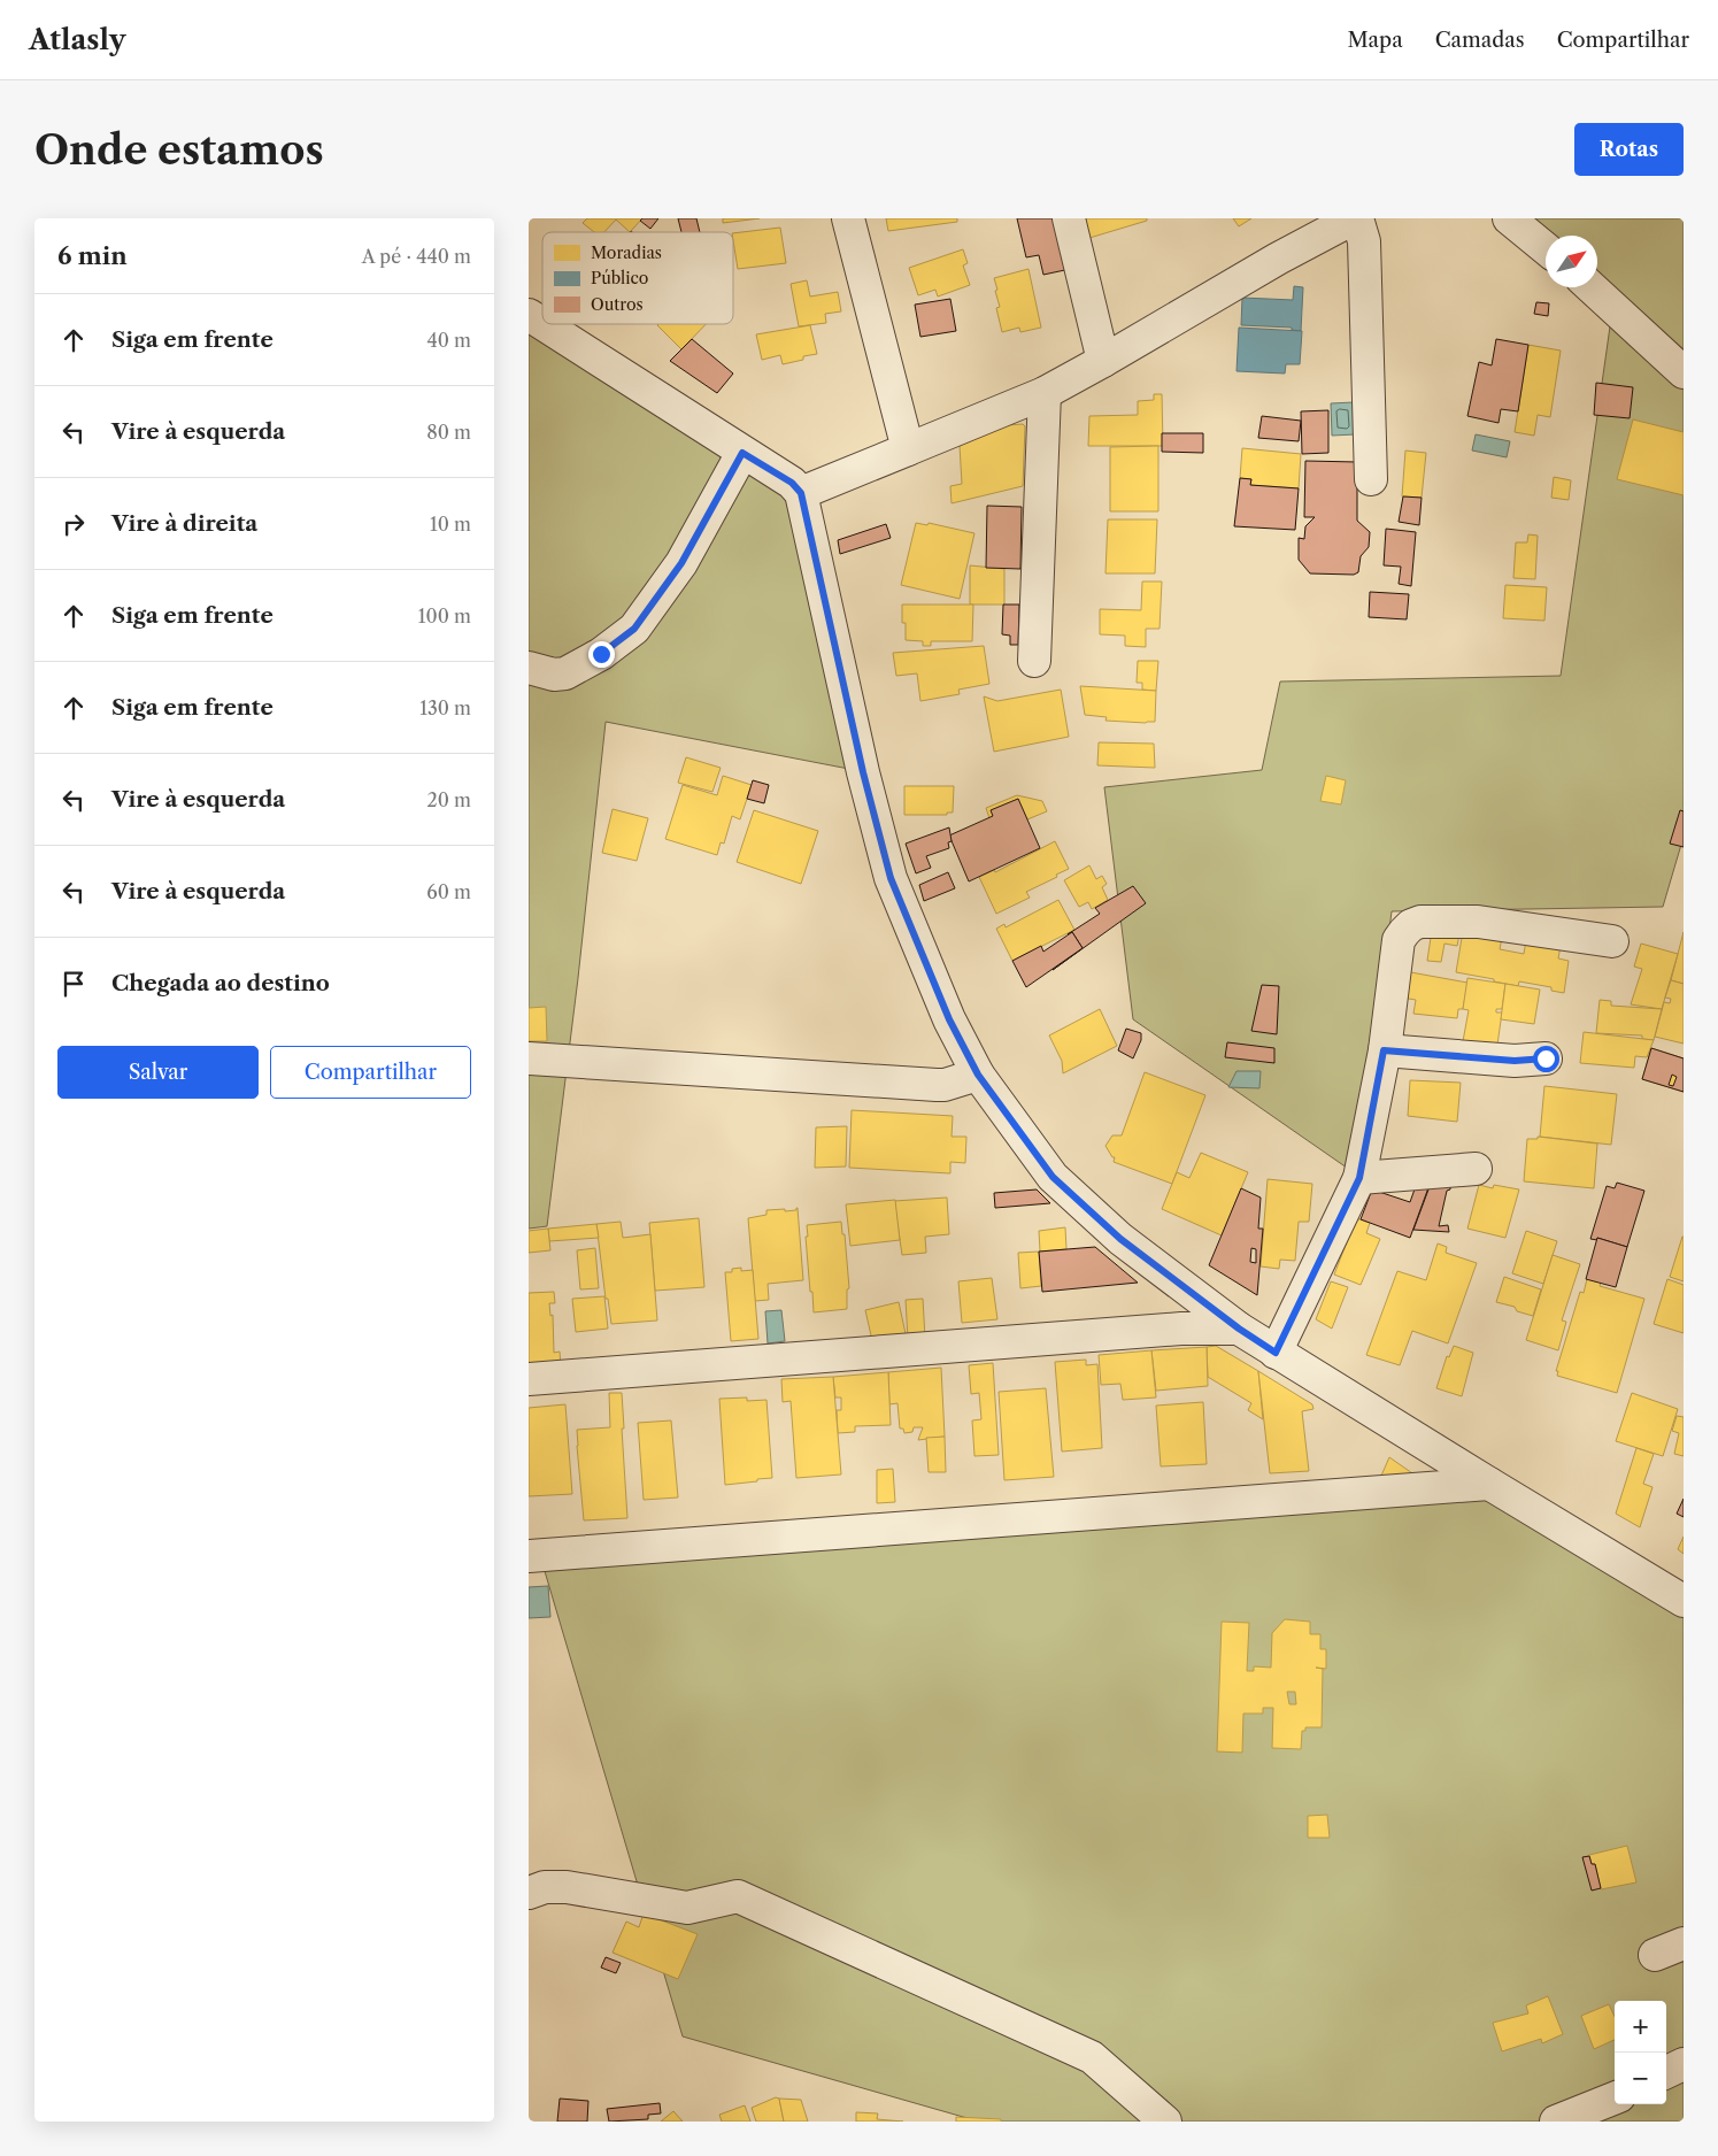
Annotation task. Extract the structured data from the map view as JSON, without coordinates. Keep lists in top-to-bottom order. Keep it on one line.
{"legend":["Moradias","Público","Outros"],"north":"top right","page":{"header":"Atlasly","nav":["Mapa","Camadas","Compartilhar"],"buttons":["Rotas",["Salvar","Compartilhar"]],"title":"Onde estamos","heading":["6 min","A pé · 440 m"],"list":[["Siga em frente","40 m"],["Vire à esquerda","80 m"],["Vire à direita","10 m"],["Siga em frente","100 m"],["Siga em frente","130 m"],["Vire à esquerda","20 m"],["Vire à esquerda","60 m"],"Chegada ao destino"],"map_buttons":["+","−"]}}
